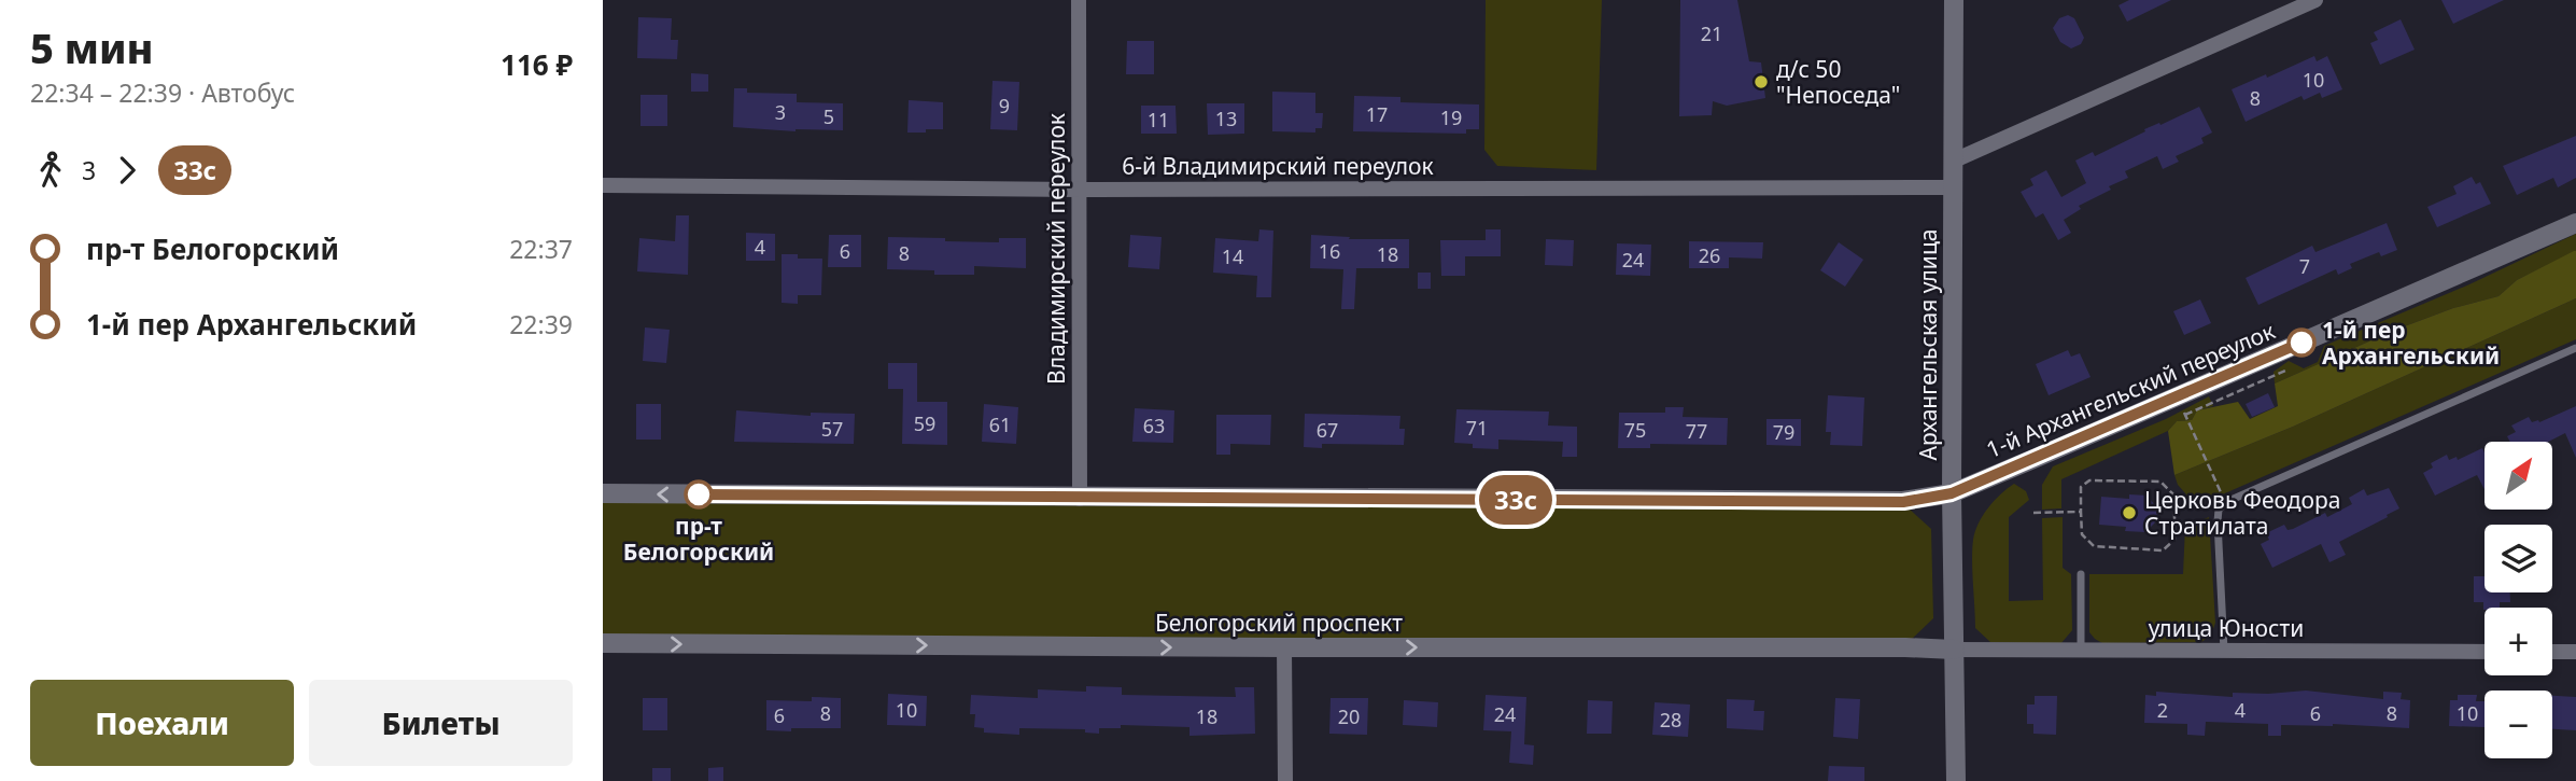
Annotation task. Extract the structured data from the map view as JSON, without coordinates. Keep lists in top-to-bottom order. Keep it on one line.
{"streets":{"street":["6-й Владимирский переулок","Владимирский переулок","Архангельская улица","1-й Архангельский переулок","Белогорский проспект","улица Юности"]},"crossings":[["6-й Владимирский переулок","Владимирский переулок"],["6-й Владимирский переулок","Архангельская улица"],["Архангельская улица","1-й Архангельский переулок"],["Архангельская улица","Белогорский проспект"],["Архангельская улица","улица Юности"],["Белогорский проспект","улица Юности"]],"places":["д/с 50 \"Непоседа\"","1-й пер Архангельский","пр-т Белогорский","Церковь Феодора Стратилата"],"lines":["bus line 33с"],"house_numbers":["21","10","8","9","3","17","5","19","13","11","4","6","16","8","18","26","14","24","7","59","61","63","71","57","67","75","77","79","10","2","4","8","6","8","10","24","6","18","20","28"],"north":"top right","page":{"heading":["5 мин","22:34 – 22:39 · Автобус","116 ₽"],"on_map":"33с","legs":["3","33с"],"list":[{"name":"пр-т Белогорский","value":"22:37"},{"name":"1-й пер Архангельский","value":"22:39"}],"map_buttons":["+","−"],"buttons":["Поехали","Билеты"]}}
